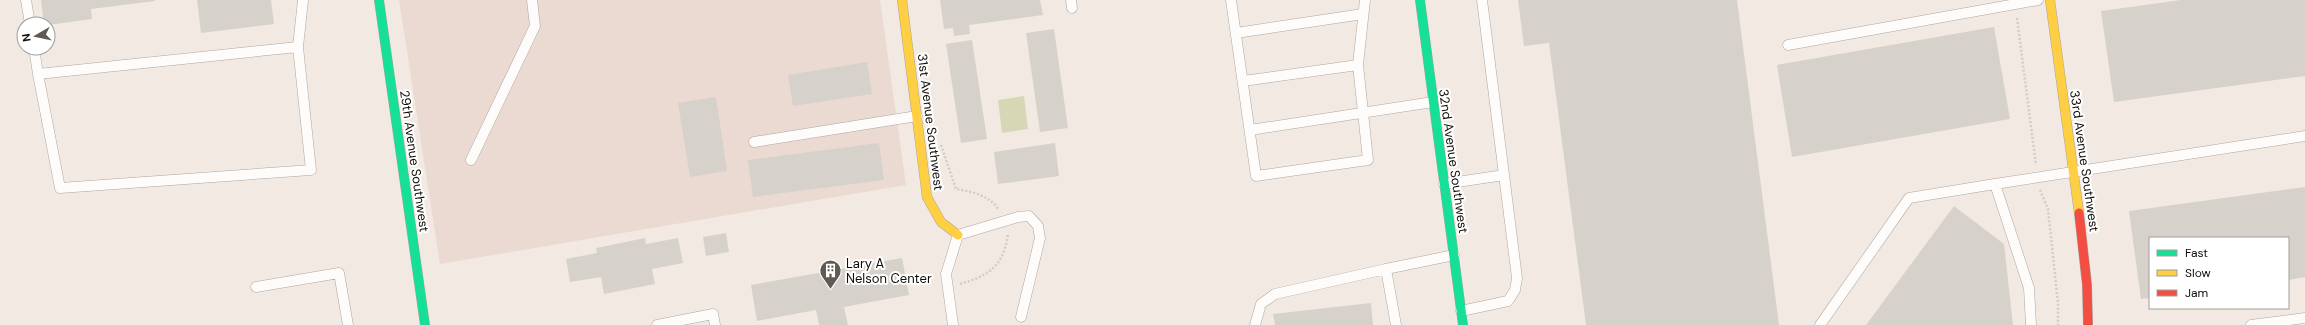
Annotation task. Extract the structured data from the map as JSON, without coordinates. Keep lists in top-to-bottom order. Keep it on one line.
{"streets":{"street":["31st Avenue Southwest","29th Avenue Southwest","32nd Avenue Southwest","33rd Avenue Southwest"]},"places":{"building":["Lary A Nelson Center"]},"legend":["Fast","Slow","Jam"],"north":"left"}
